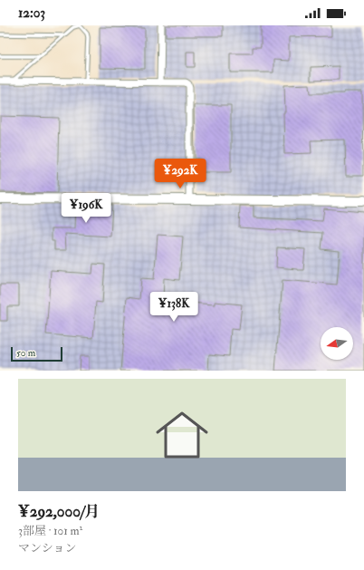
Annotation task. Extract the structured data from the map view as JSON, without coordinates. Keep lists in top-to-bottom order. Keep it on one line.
{"scale_bar":"50 m","north":"left","page":{"status":"12:03","price":["¥292K","¥196K","¥138K"],"scale":"50 m","list":[{"name":"¥292,000/月","note":"3部屋 · 101 m² · マンション"}]}}
